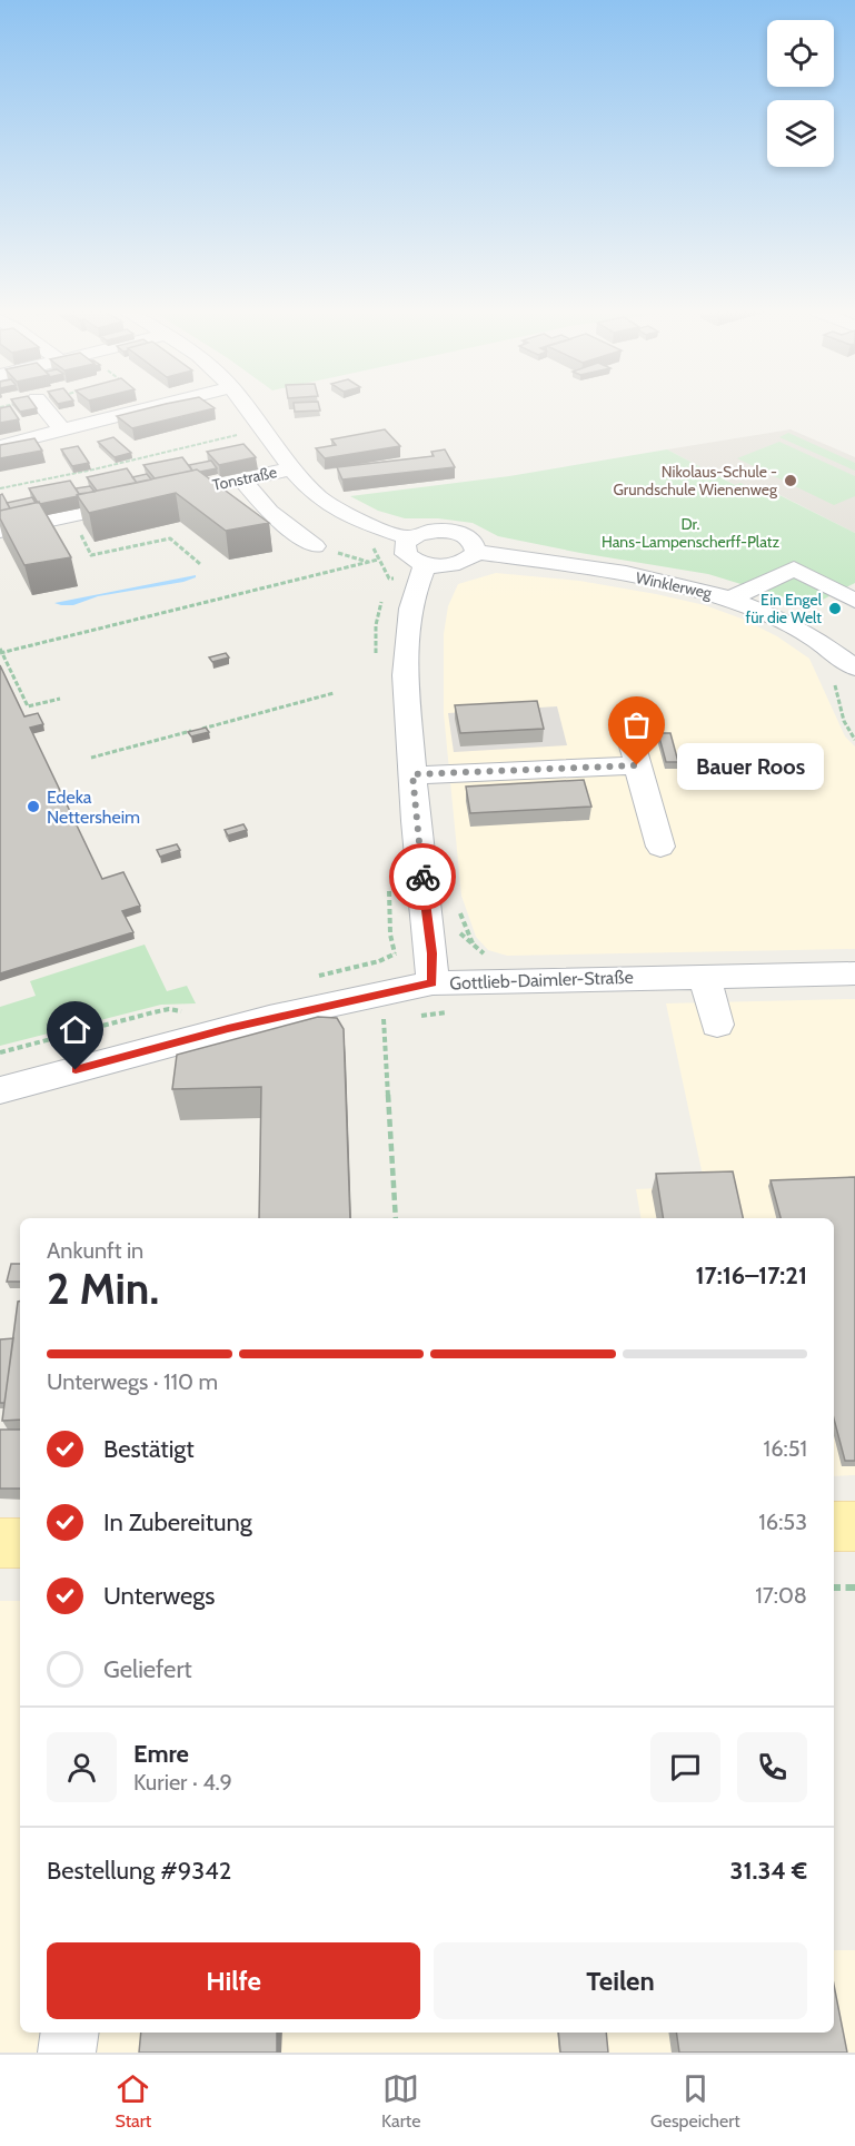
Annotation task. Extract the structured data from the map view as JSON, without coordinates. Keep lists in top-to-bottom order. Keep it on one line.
{"streets":{"street":["Tonstraße","Winklerweg","Gottlieb-Daimler-Straße"]},"parks":["Dr. Hans-Lampenscherff-Platz"],"places":["Nikolaus-Schule - Grundschule Wienenweg","Ein Engel für die Welt","Bauer Roos","Edeka Nettersheim"],"page":{"bubble":"Bauer Roos","heading":["2 Min.","Ankunft in","17:16–17:21"],"panel":["Emre","Kurier · 4.9","Bestellung #9342","31.34 €"],"bar":"Unterwegs · 110 m","list":[["Bestätigt","16:51"],["In Zubereitung","16:53"],["Unterwegs","17:08"],"Geliefert"],"buttons":["Hilfe","Teilen"],"tabs":["Start","Karte","Gespeichert"]}}
